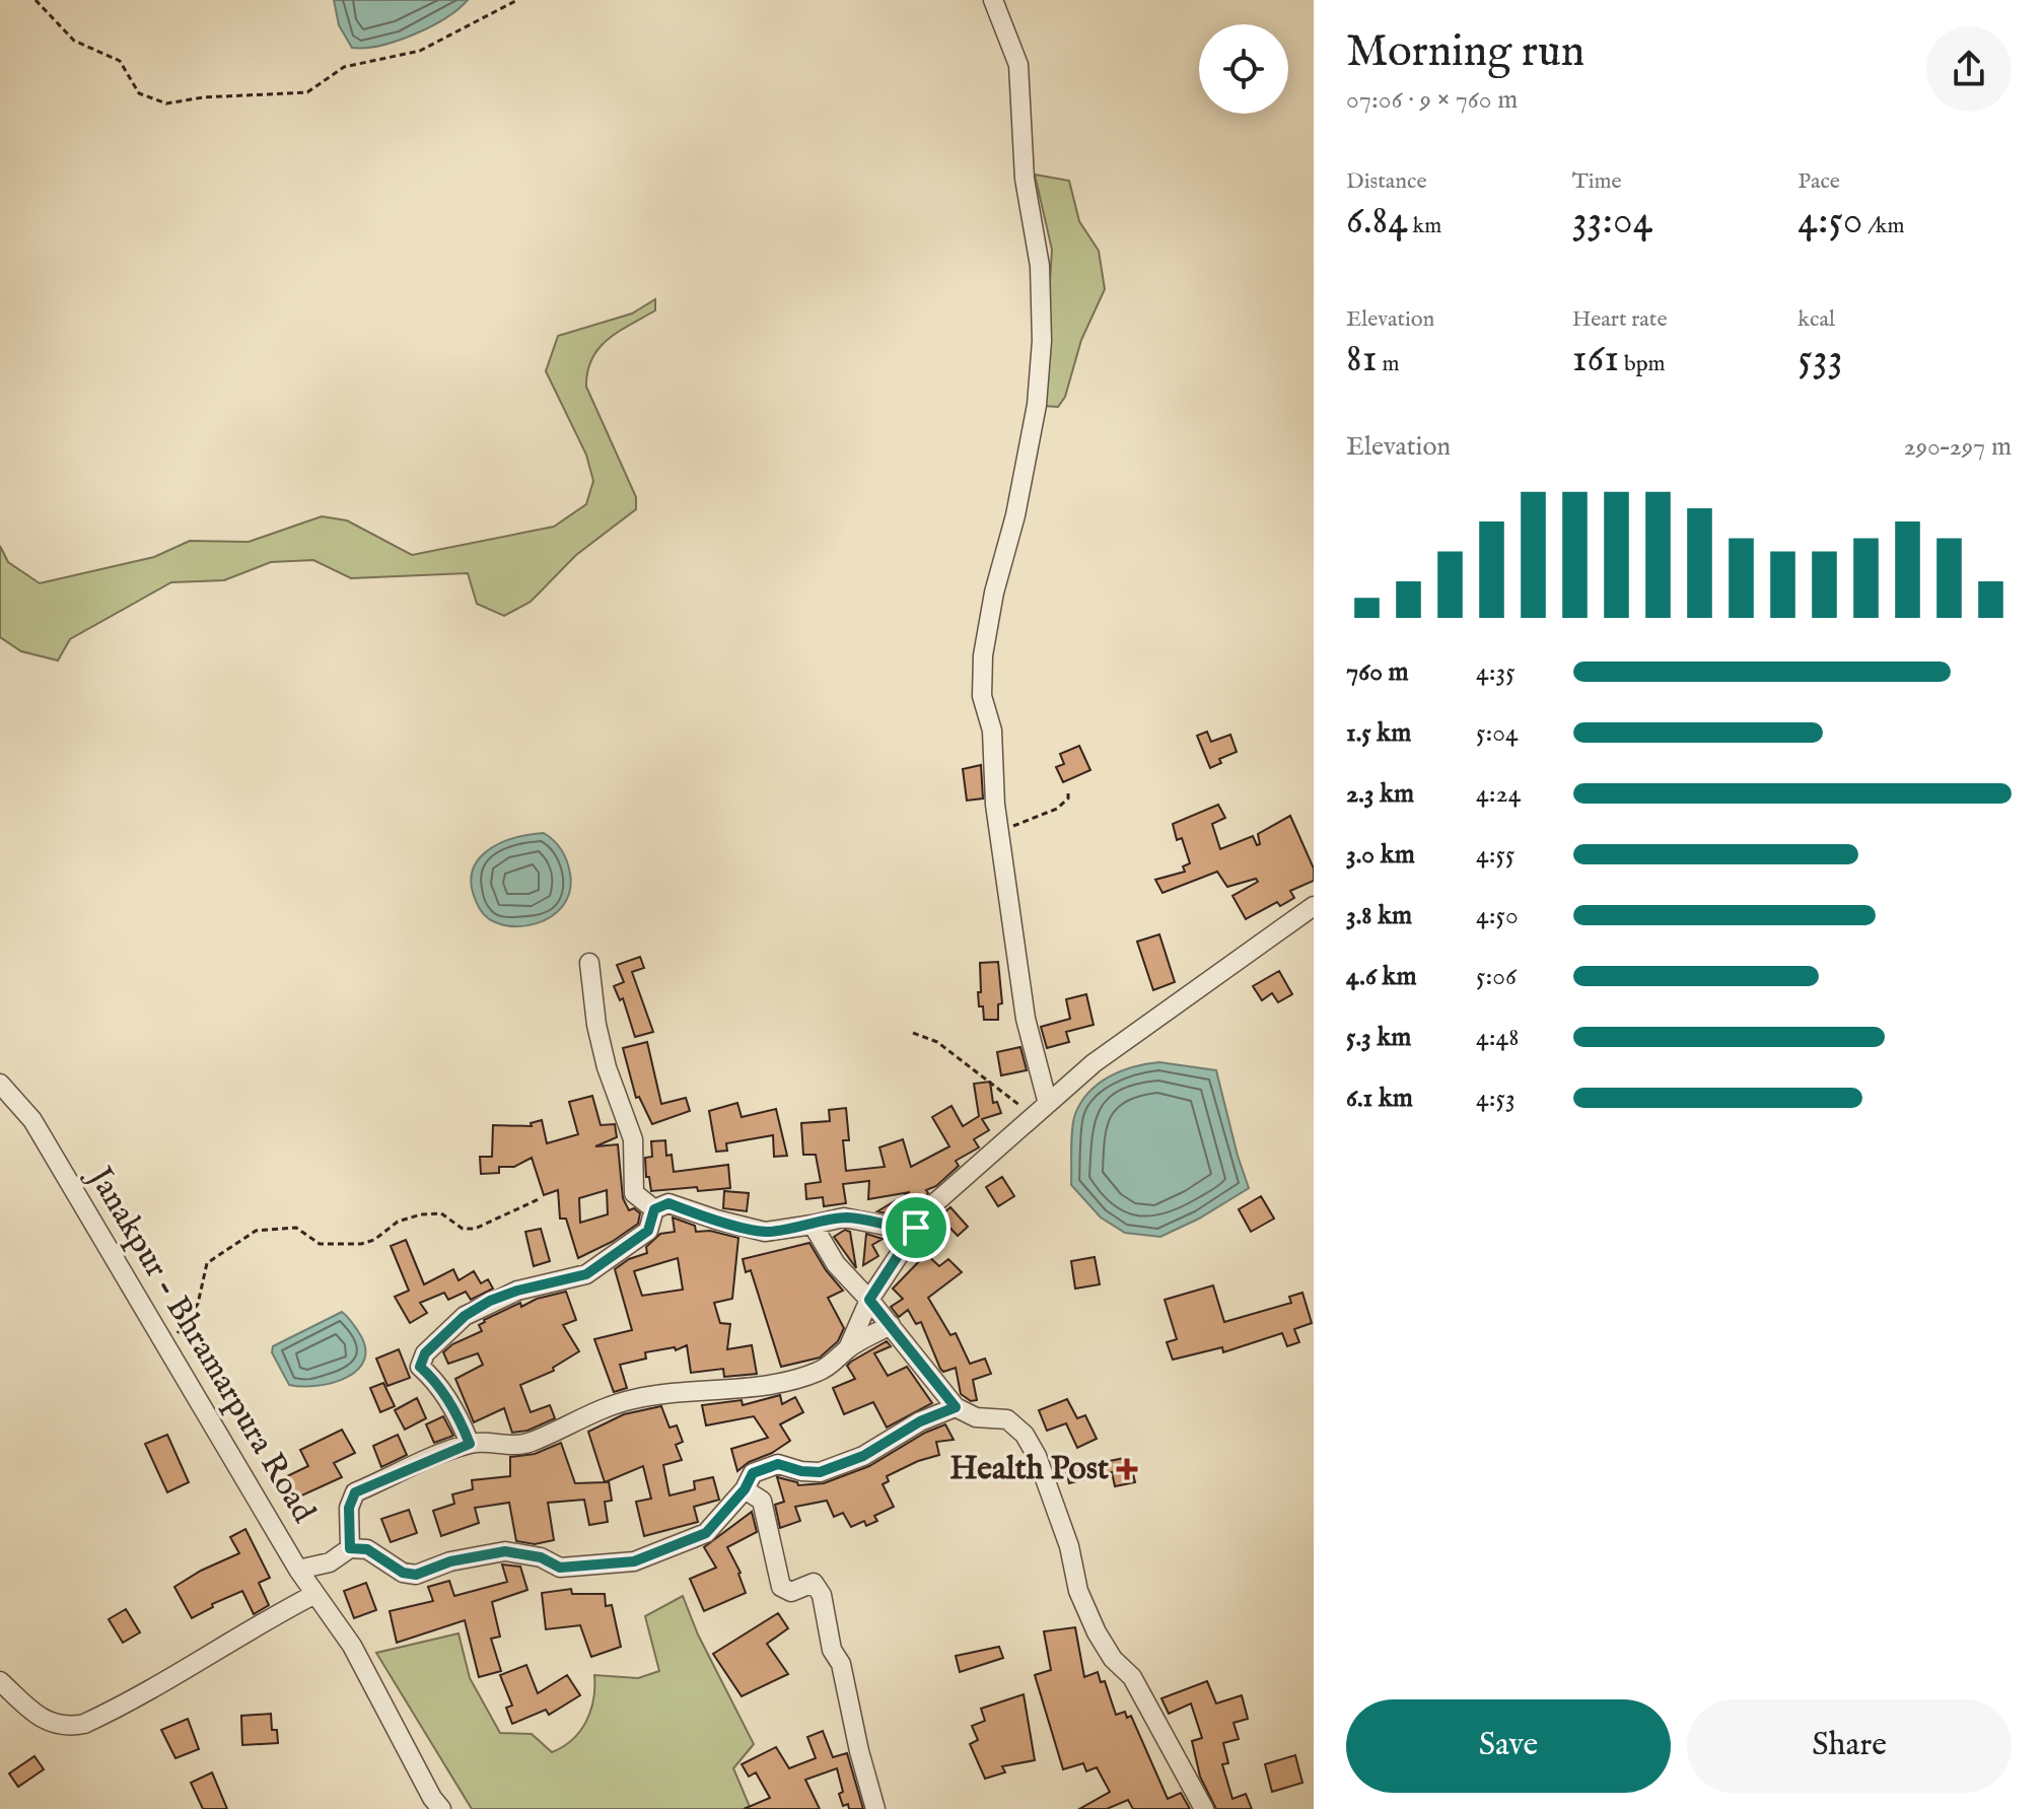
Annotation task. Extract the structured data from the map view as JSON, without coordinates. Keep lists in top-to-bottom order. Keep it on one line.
{"streets":{"street":["Janakpur - Bhramarpura Road"]},"places":{"health":["Health Post"]},"page":{"heading":["Morning run","07:06 · 9 × 760 m"],"stats":[["Distance","6.84 km"],["Time","33:04"],["Pace","4:50 /km"],["Elevation","81 m"],["Heart rate","161 bpm"],["kcal","533"]],"chart":["Elevation","290–297 m"],"list":[{"name":"760 m","note":"4:35"},{"name":"1.5 km","note":"5:04"},{"name":"2.3 km","note":"4:24"},{"name":"3.0 km","note":"4:55"},{"name":"3.8 km","note":"4:50"},{"name":"4.6 km","note":"5:06"},{"name":"5.3 km","note":"4:48"},{"name":"6.1 km","note":"4:53"}],"buttons":["Save","Share"]}}
